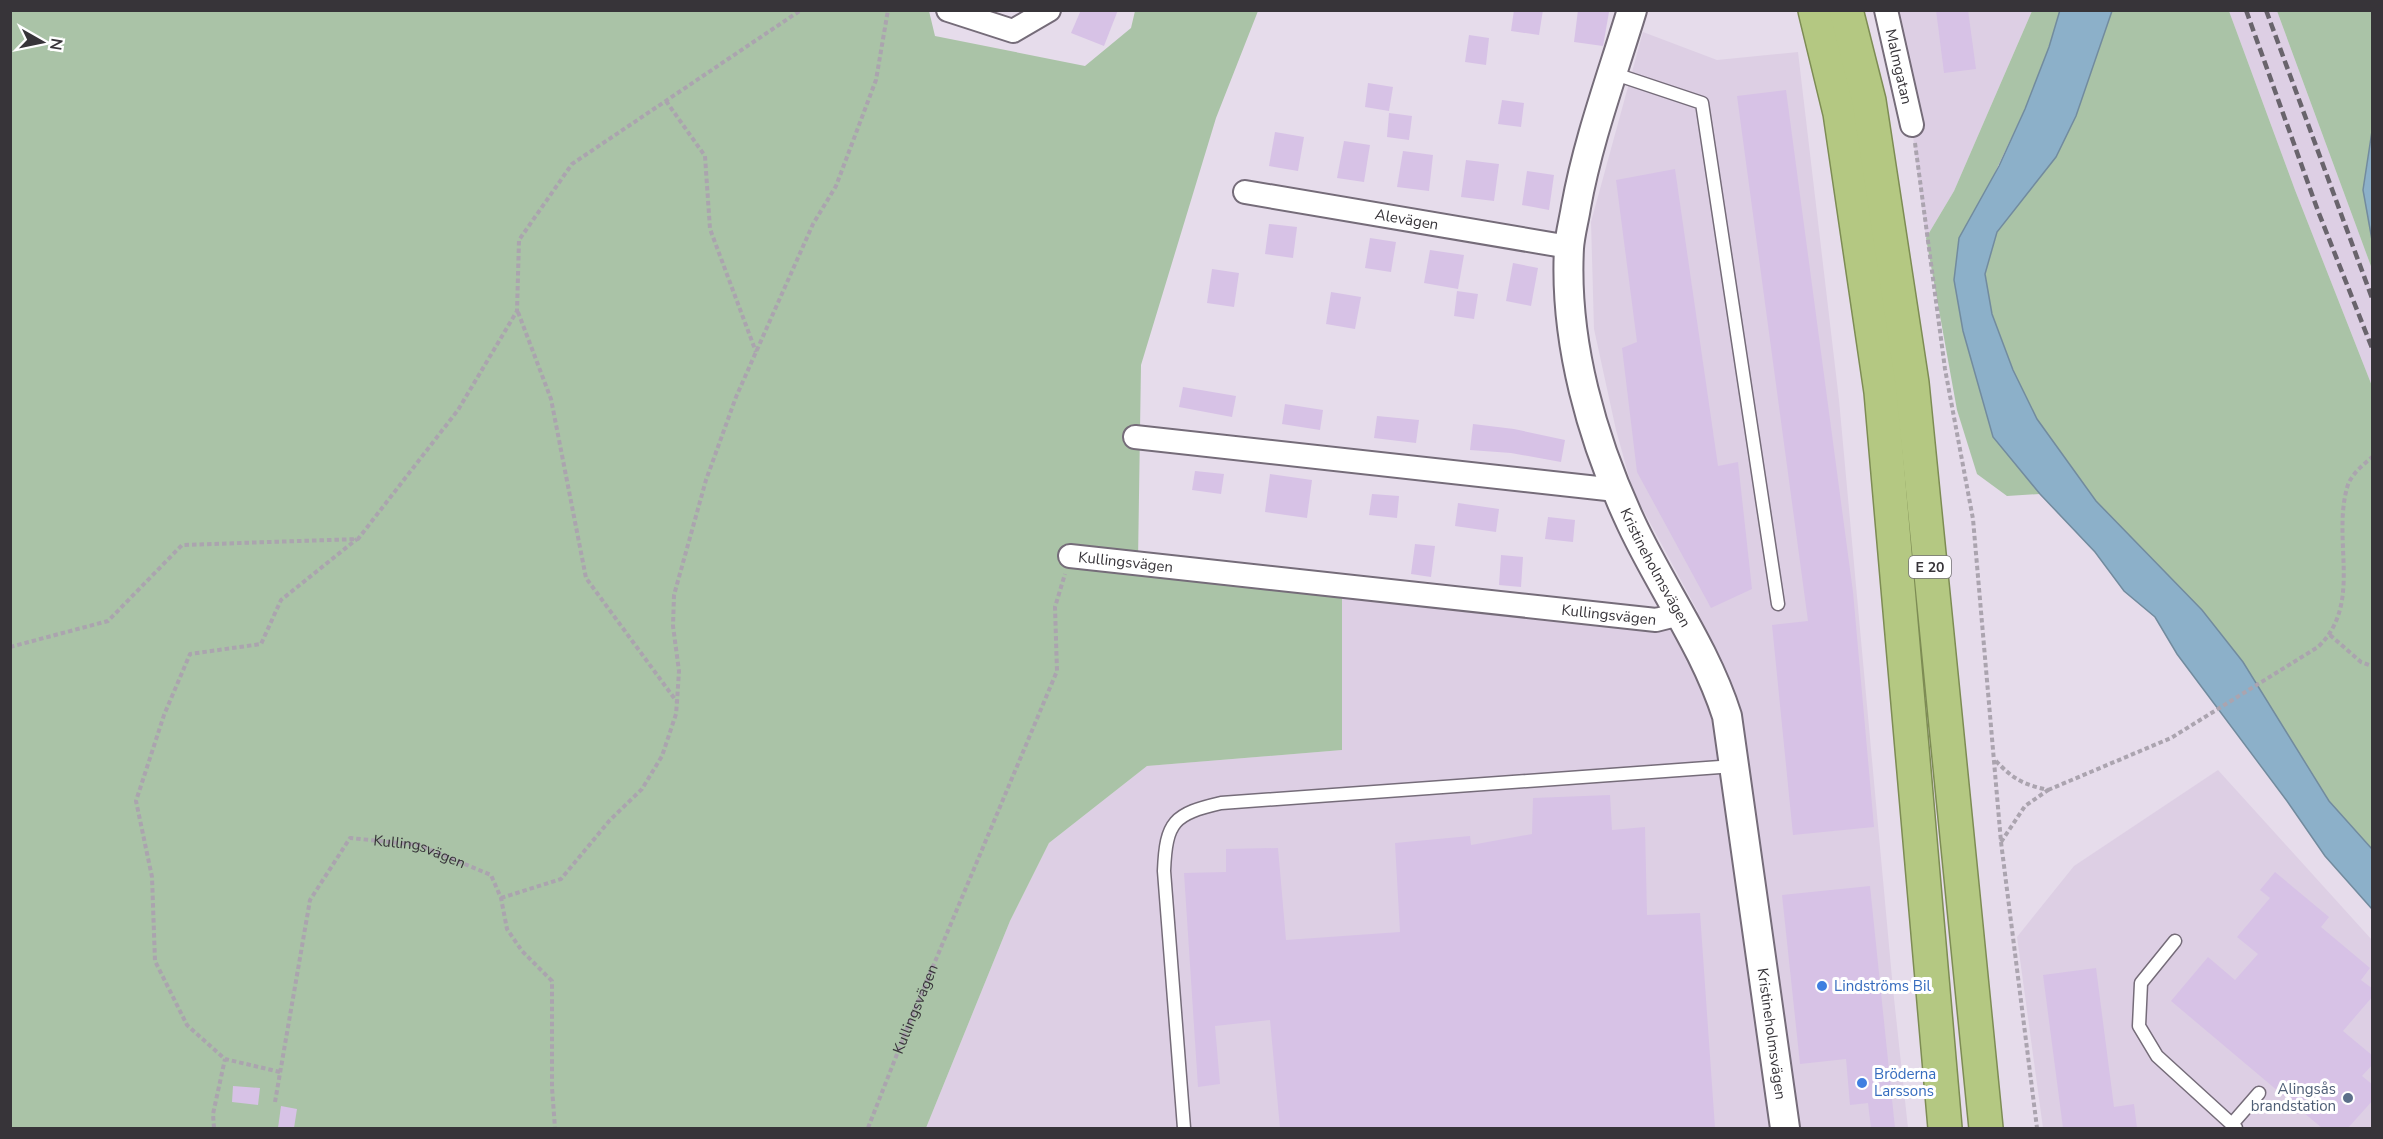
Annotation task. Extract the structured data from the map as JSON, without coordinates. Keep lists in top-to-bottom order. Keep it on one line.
{"streets":{"highway":["E 20"],"street":["Malmgatan","Alevägen","Kullingsvägen","Kristineholmsvägen"]},"crossings":[["Alevägen","Kristineholmsvägen"],["Kullingsvägen","Kristineholmsvägen"]],"places":["Lindströms Bil","Bröderna Larssons","Alingsås brandstation"],"north":"right"}
